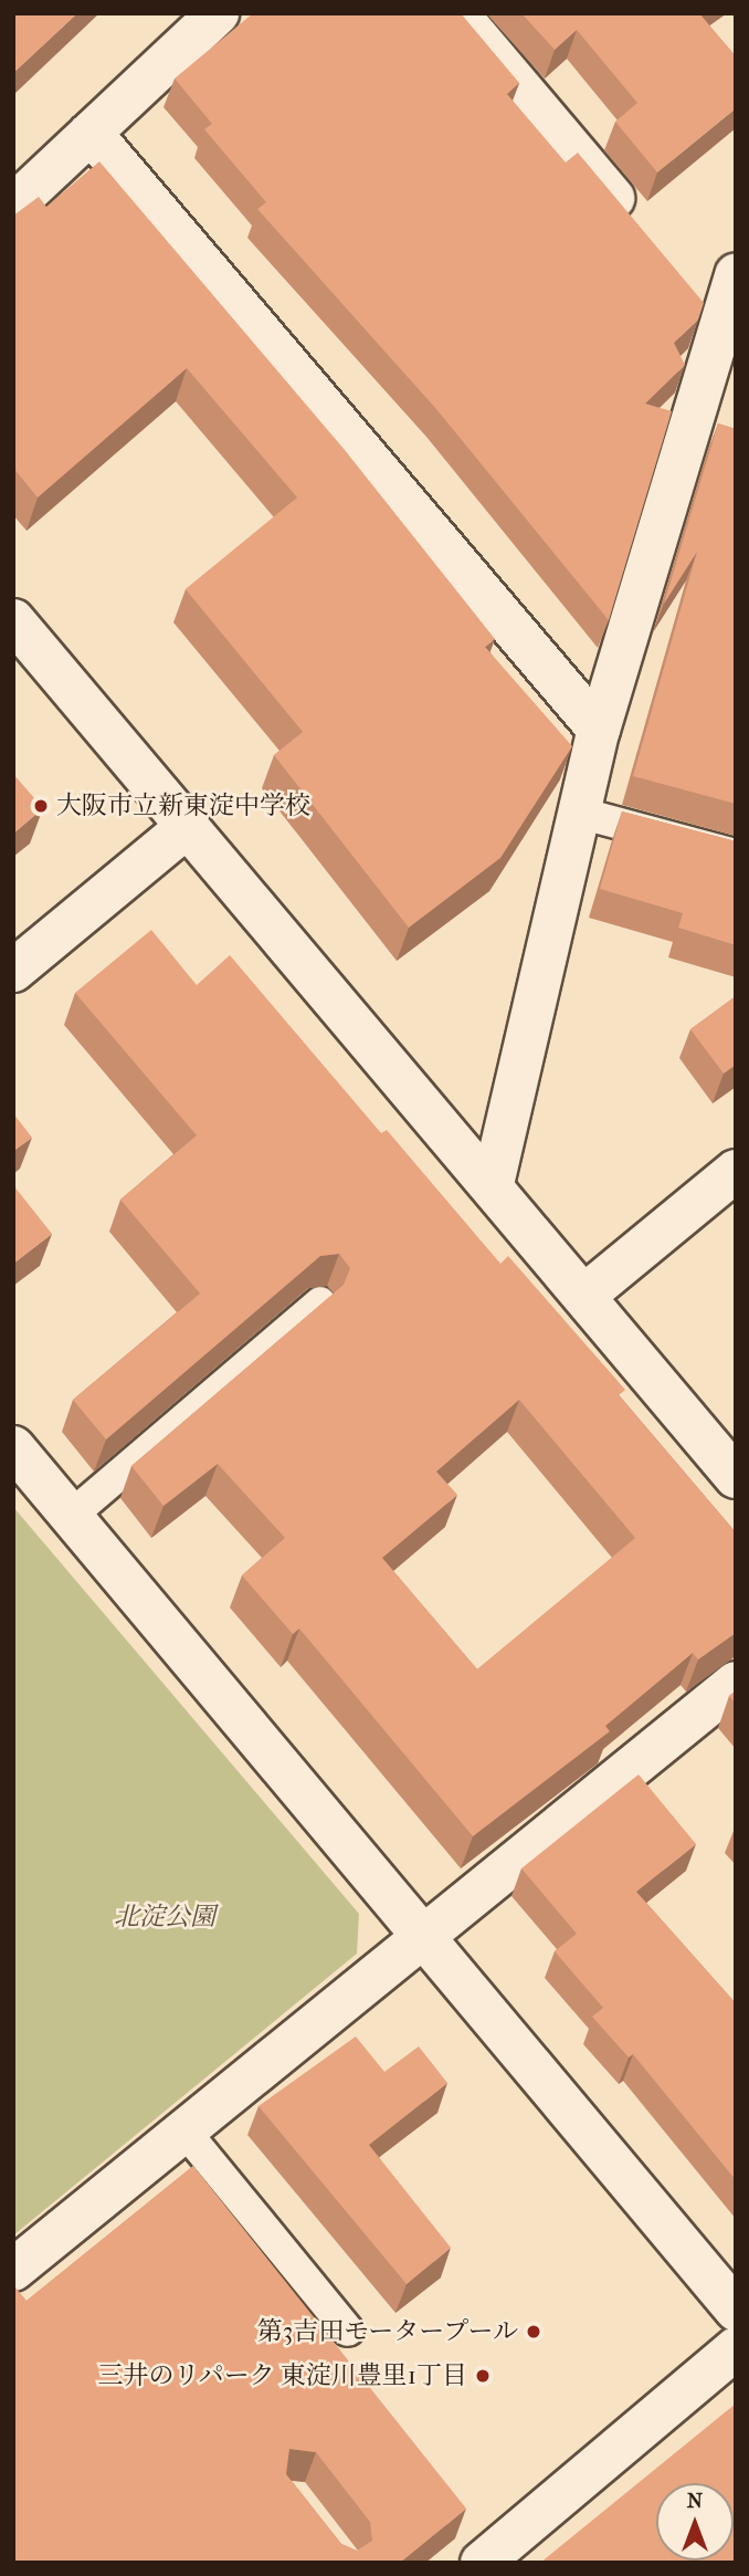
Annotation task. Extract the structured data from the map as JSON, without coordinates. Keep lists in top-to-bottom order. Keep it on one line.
{"parks":["北淀公園"],"places":["大阪市立新東淀中学校","第3吉田モータープール","三井のリパーク 東淀川豊里1丁目"],"north":"top"}
